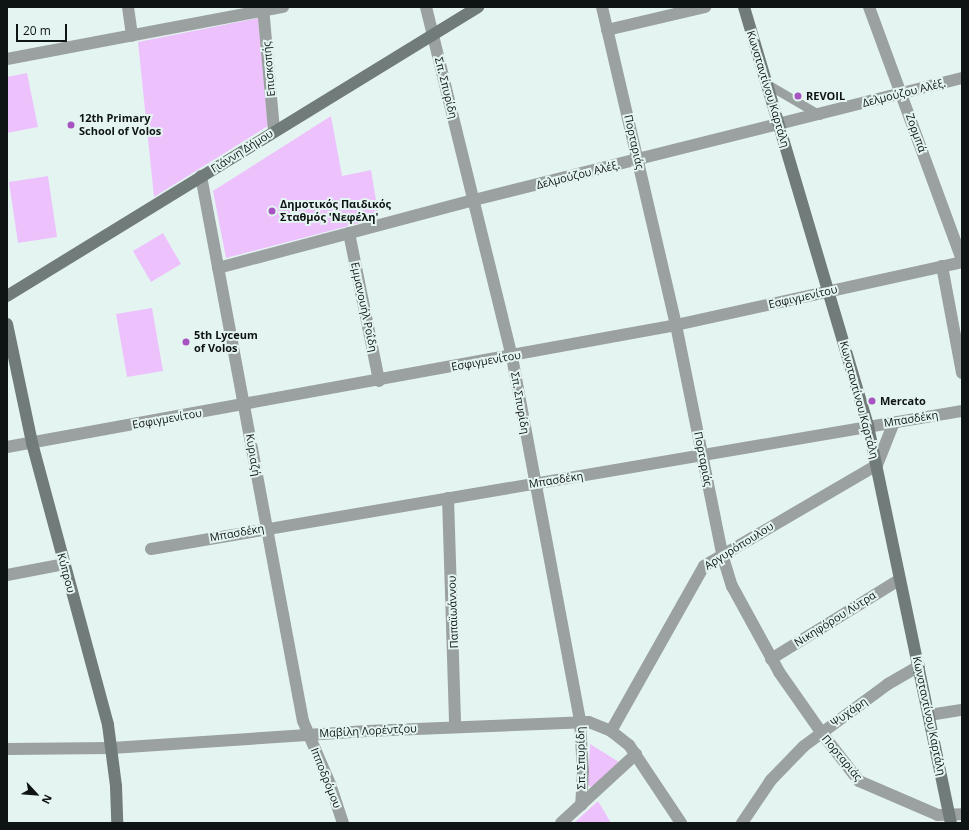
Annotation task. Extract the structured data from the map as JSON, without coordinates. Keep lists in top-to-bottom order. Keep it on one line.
{"streets":{"street":["Επισκοπής","Σπ. Σπυρίδη","Κωνσταντίνου Καρτάλη","Δελμούζου Αλέξ.","Ζορμπά","Πορταριάς","Γιάννη Δήμου","Εσφιγμενίτου","Εμμανουήλ Ροΐδη","Μπασδέκη","Κυριαζή","Αργυρόπουλου","Κύπρου","Παπαϊωάννου","Νικηφόρου Λύτρα","Ψυχάρη","Μαβίλη Λορέντζου","Ιπποδρόμου"]},"crossings":[["Επισκοπής","Γιάννη Δήμου"],["Σπ. Σπυρίδη","Δελμούζου Αλέξ."],["Σπ. Σπυρίδη","Γιάννη Δήμου"],["Σπ. Σπυρίδη","Εσφιγμενίτου"],["Σπ. Σπυρίδη","Μπασδέκη"],["Σπ. Σπυρίδη","Μαβίλη Λορέντζου"],["Κωνσταντίνου Καρτάλη","Δελμούζου Αλέξ."],["Κωνσταντίνου Καρτάλη","Πορταριάς"],["Κωνσταντίνου Καρτάλη","Εσφιγμενίτου"],["Κωνσταντίνου Καρτάλη","Μπασδέκη"],["Κωνσταντίνου Καρτάλη","Αργυρόπουλου"],["Κωνσταντίνου Καρτάλη","Νικηφόρου Λύτρα"],["Κωνσταντίνου Καρτάλη","Ψυχάρη"],["Δελμούζου Αλέξ.","Ζορμπά"],["Δελμούζου Αλέξ.","Πορταριάς"],["Δελμούζου Αλέξ.","Εμμανουήλ Ροΐδη"],["Δελμούζου Αλέξ.","Κυριαζή"],["Ζορμπά","Εσφιγμενίτου"],["Πορταριάς","Εσφιγμενίτου"],["Πορταριάς","Μπασδέκη"],["Πορταριάς","Αργυρόπουλου"],["Πορταριάς","Νικηφόρου Λύτρα"],["Πορταριάς","Ψυχάρη"],["Γιάννη Δήμου","Κυριαζή"],["Εσφιγμενίτου","Εμμανουήλ Ροΐδη"],["Εσφιγμενίτου","Κυριαζή"],["Εσφιγμενίτου","Κύπρου"],["Μπασδέκη","Κυριαζή"],["Μπασδέκη","Παπαϊωάννου"],["Κυριαζή","Μαβίλη Λορέντζου"],["Κυριαζή","Ιπποδρόμου"],["Αργυρόπουλου","Μαβίλη Λορέντζου"],["Κύπρου","Μαβίλη Λορέντζου"],["Παπαϊωάννου","Μαβίλη Λορέντζου"],["Μαβίλη Λορέντζου","Ιπποδρόμου"]],"places":["REVOIL","12th Primary School of Volos","Δημοτικός Παιδικός Σταθμός 'Νεφέλη'","5th Lyceum of Volos","Mercato"],"scale_bar":"20 m","north":"bottom right"}
